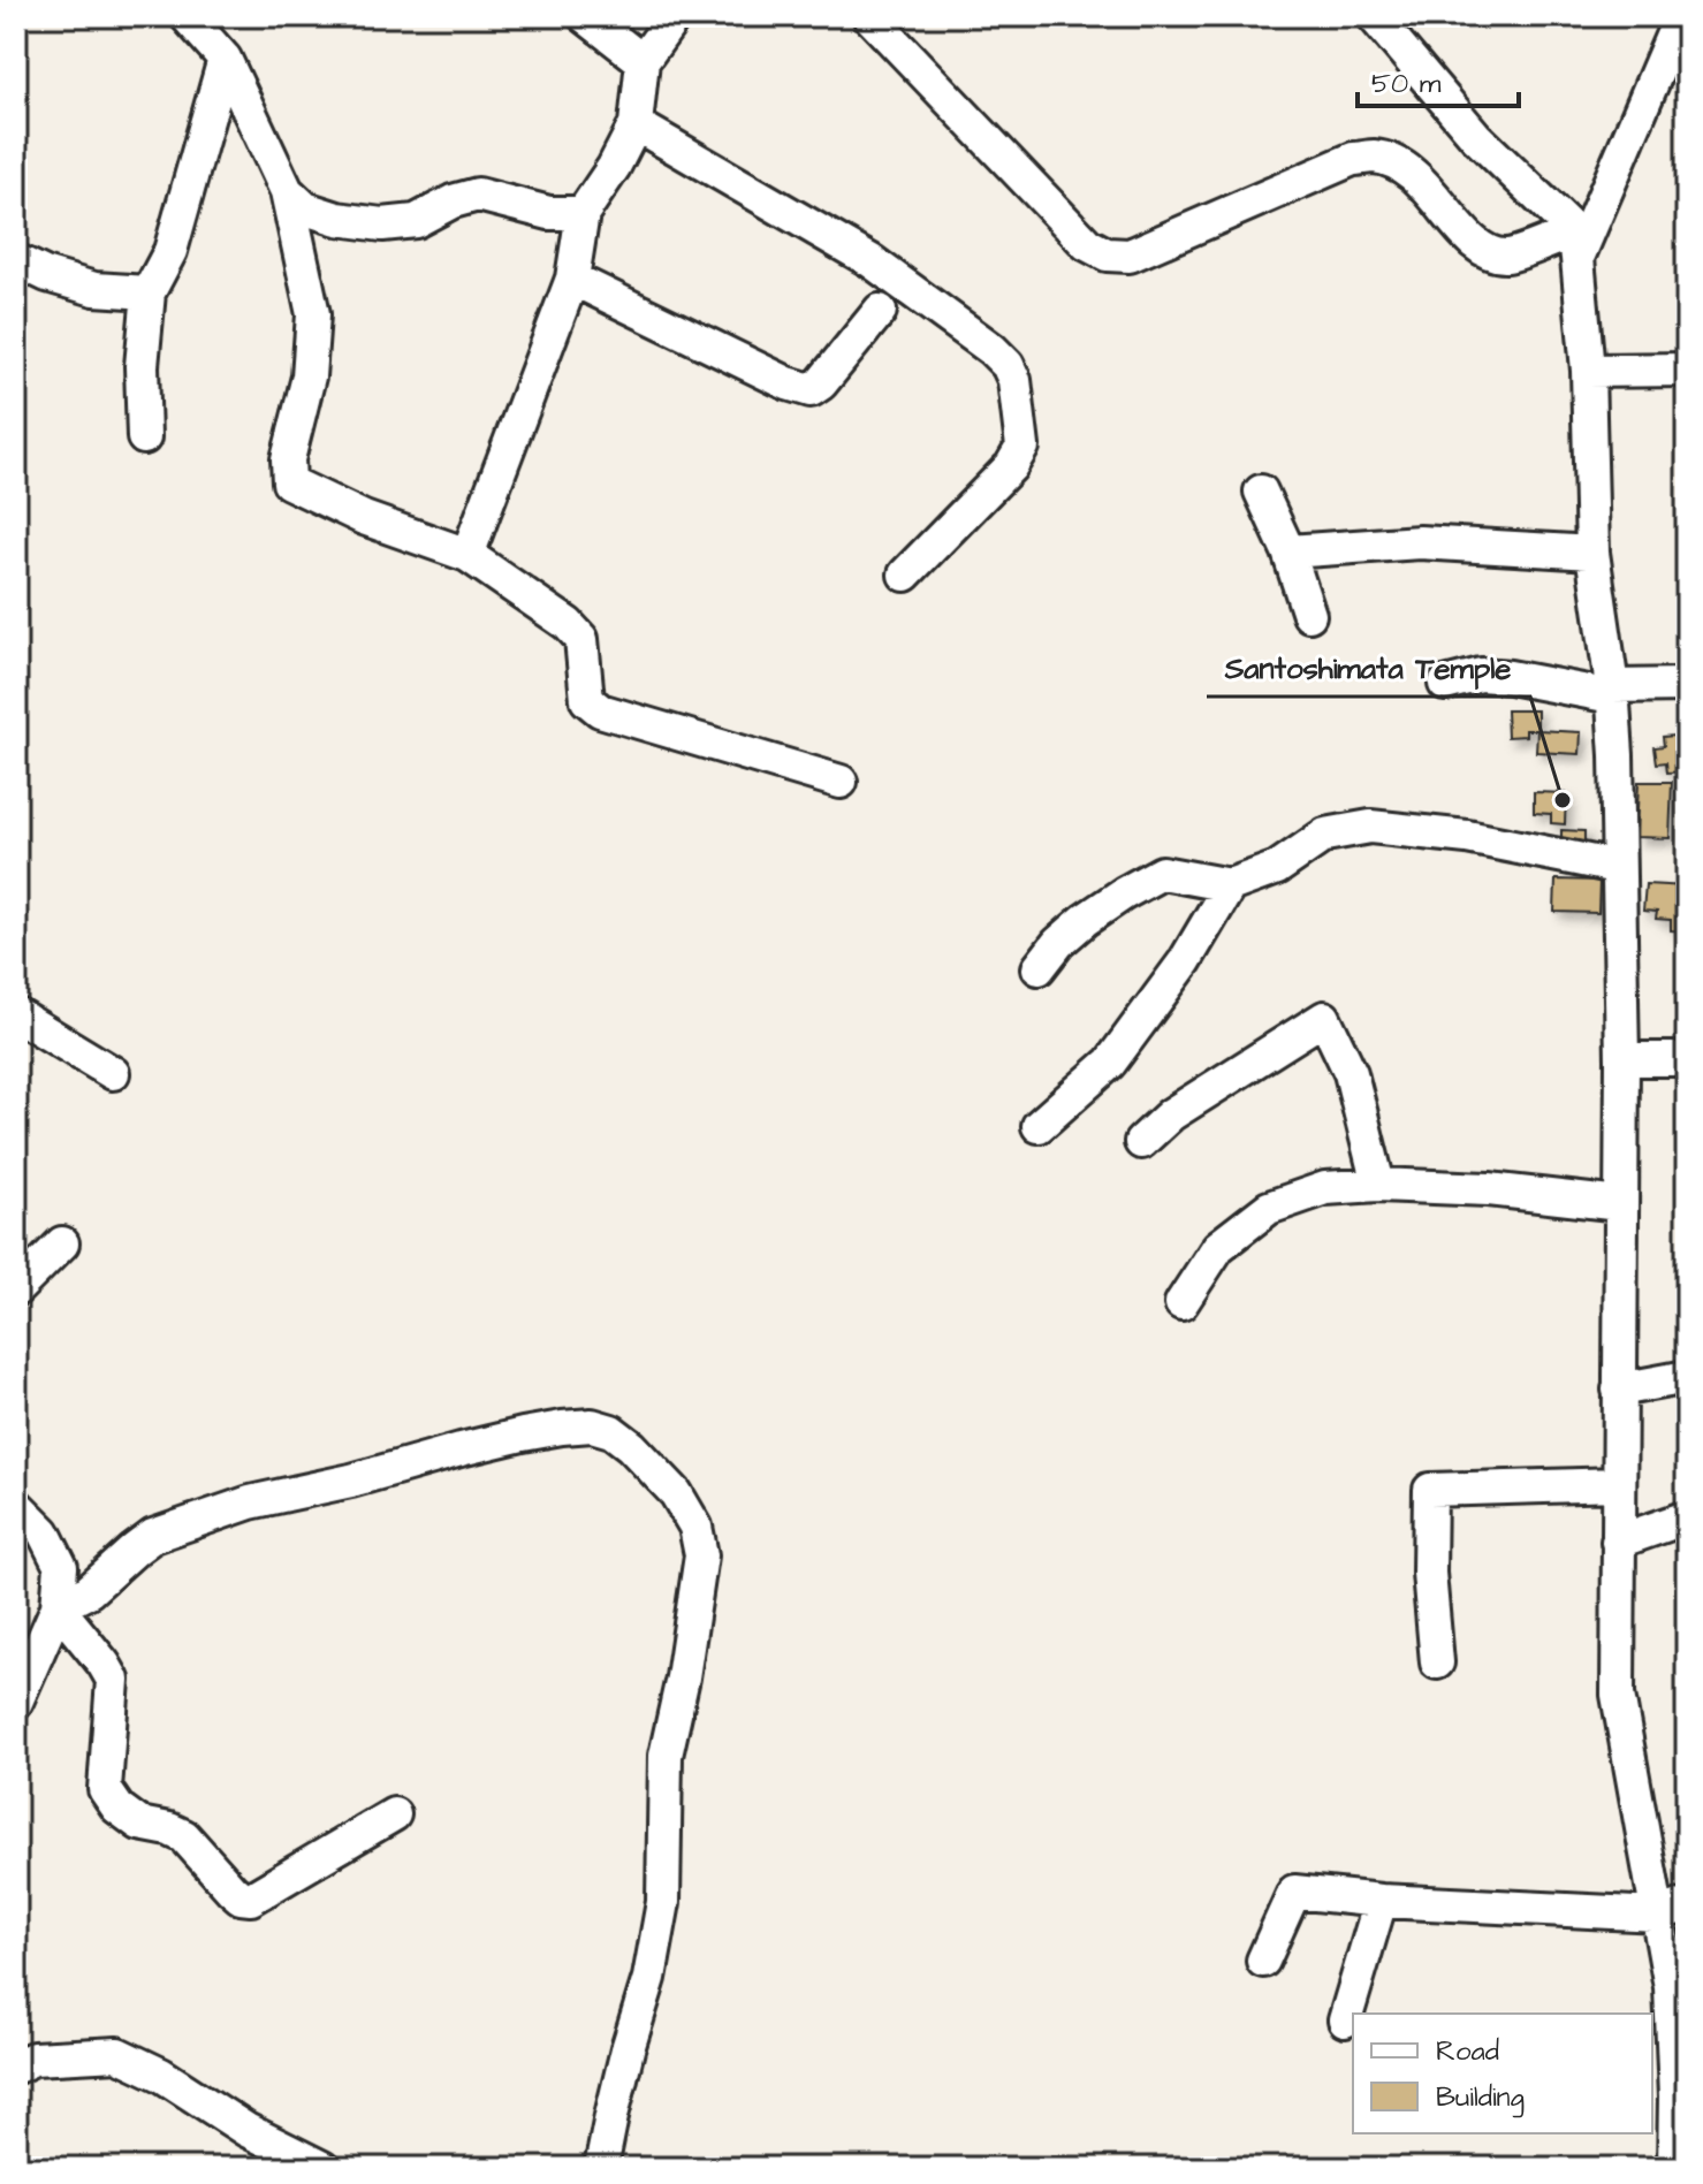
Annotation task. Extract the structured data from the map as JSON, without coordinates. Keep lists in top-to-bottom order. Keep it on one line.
{"places":["Santoshimata Temple"],"legend":["Road","Building"],"scale_bar":"50 m"}
